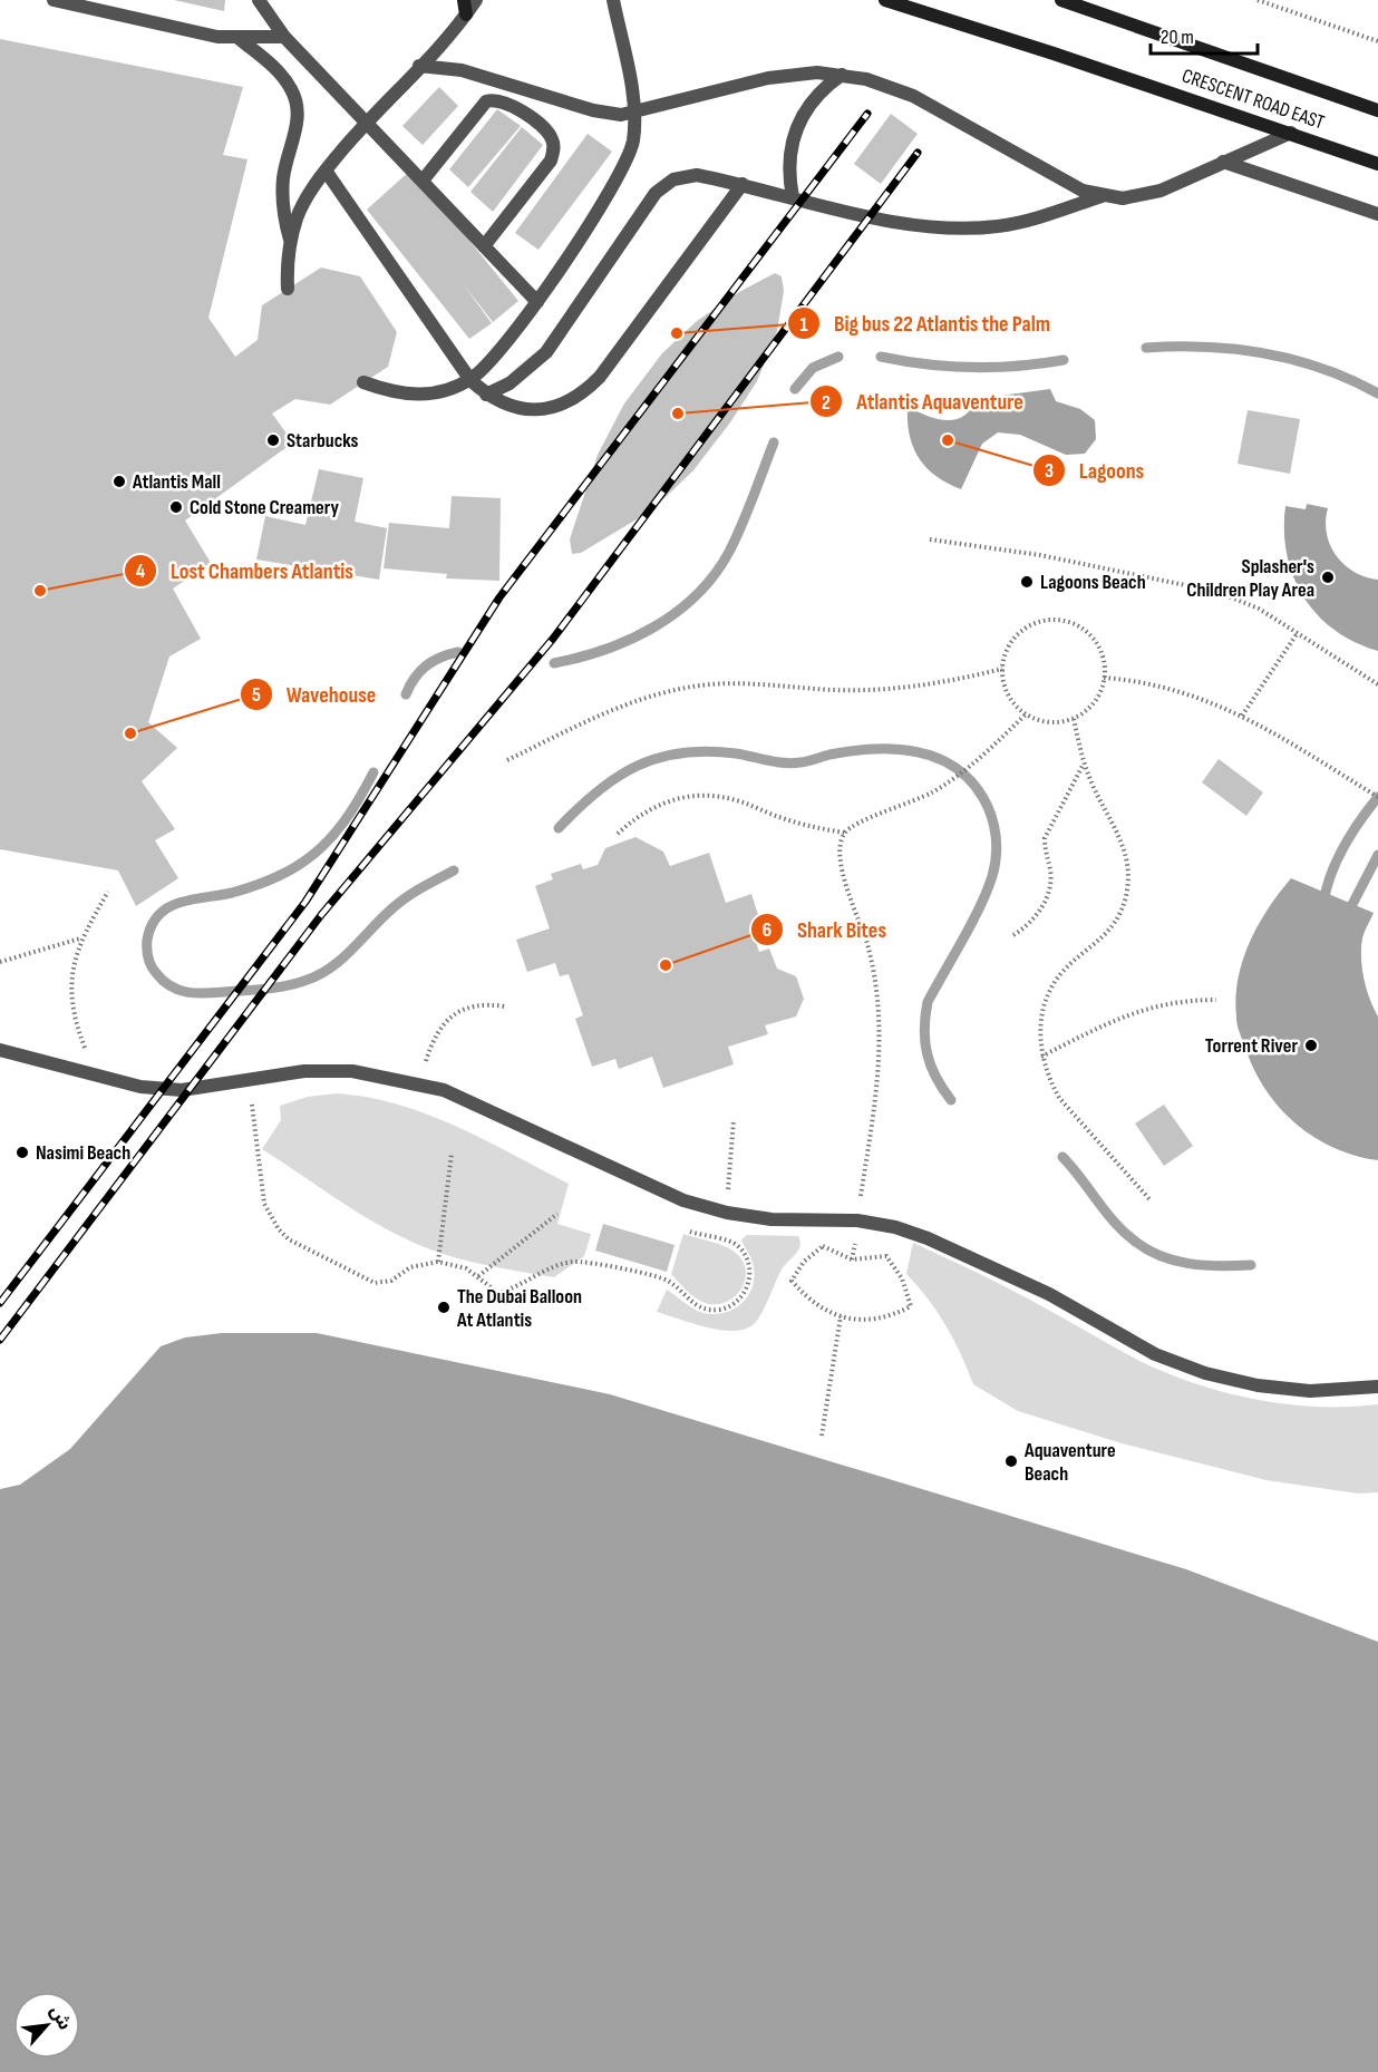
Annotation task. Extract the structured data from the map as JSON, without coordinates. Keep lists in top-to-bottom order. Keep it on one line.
{"streets":{"main road":["CRESCENT ROAD EAST"]},"places":["Big bus 22 Atlantis the Palm","Atlantis Aquaventure","Starbucks","Lagoons","Atlantis Mall","Cold Stone Creamery","Splasher's Children Play Area","Lagoons Beach","Lost Chambers Atlantis","Wavehouse","Shark Bites","Torrent River","Nasimi Beach","The Dubai Balloon At Atlantis","Aquaventure Beach"],"scale_bar":"20 m","north":"top right"}
